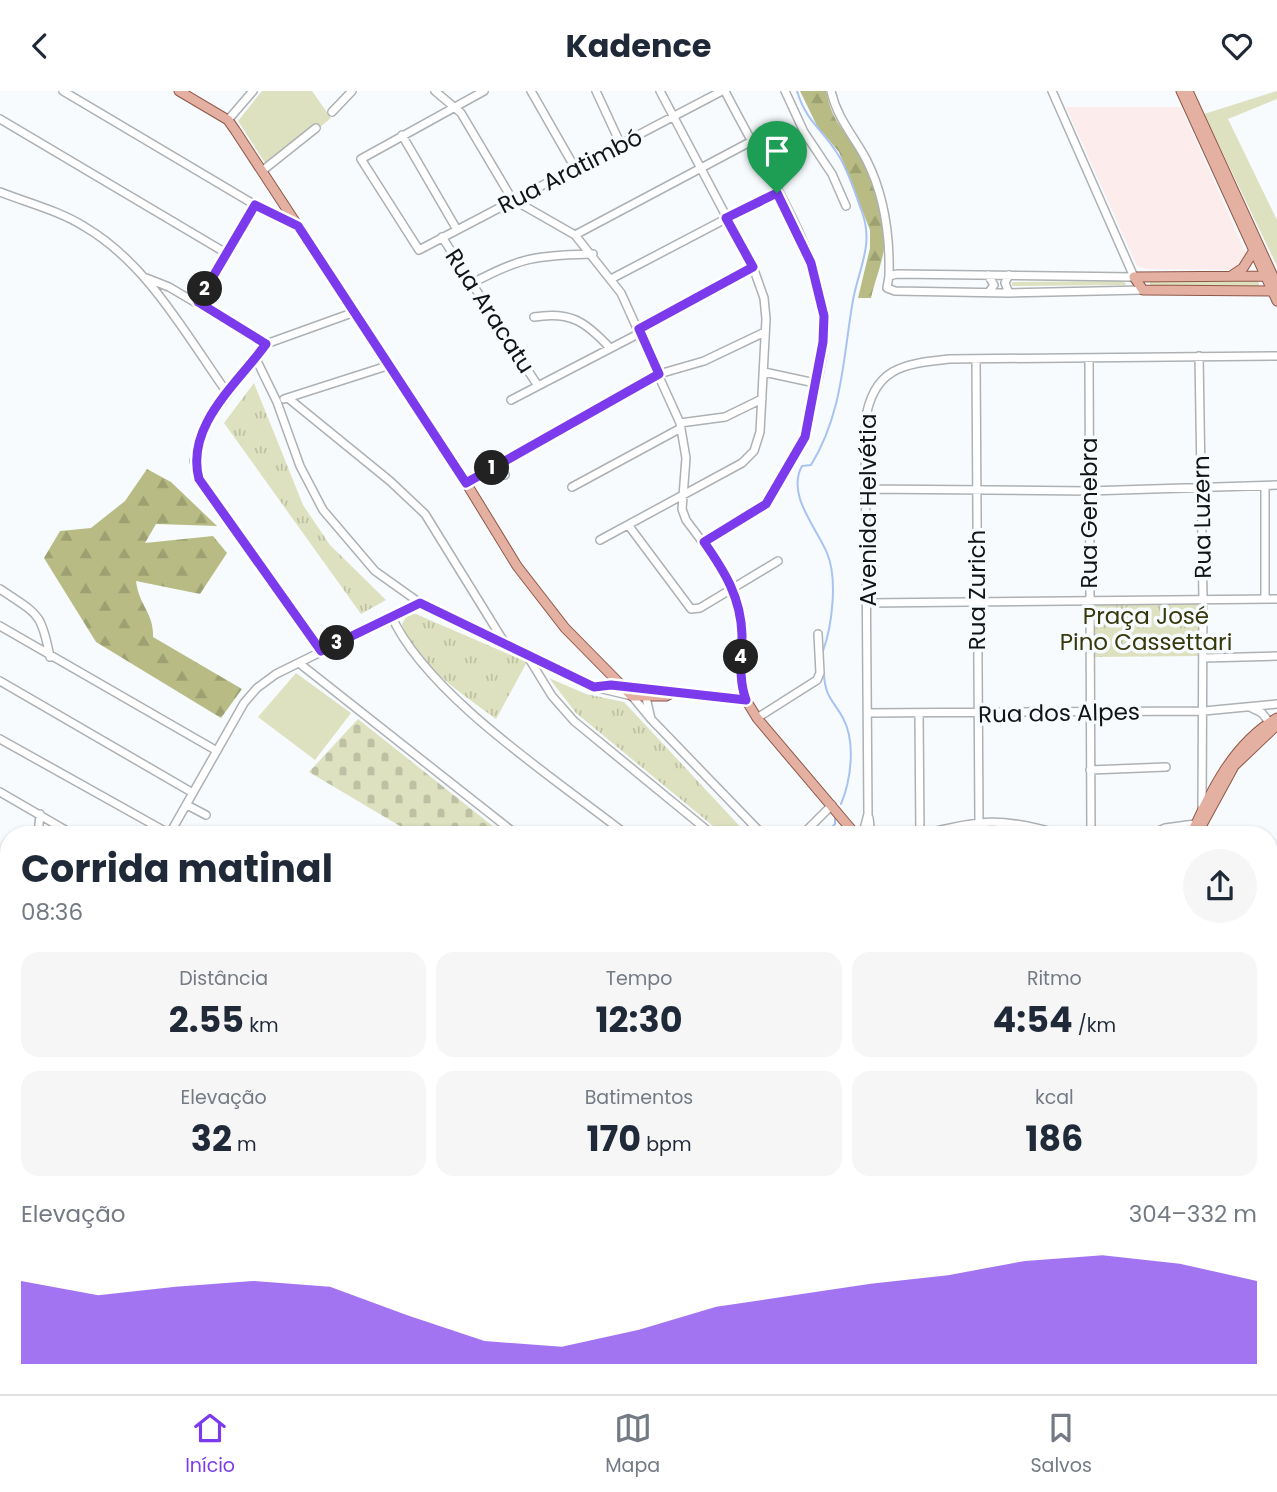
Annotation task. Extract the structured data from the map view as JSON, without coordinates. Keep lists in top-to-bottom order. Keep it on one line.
{"streets":{"street":["Rua Aratimbó","Rua Aracatu","Avenida Helvétia","Rua Genebra","Rua Luzern","Rua Zurich","Rua dos Alpes"]},"crossings":[["Rua Aratimbó","Rua Aracatu"],["Avenida Helvétia","Rua Genebra"],["Avenida Helvétia","Rua Luzern"],["Avenida Helvétia","Rua Zurich"],["Avenida Helvétia","Rua dos Alpes"],["Rua Genebra","Rua dos Alpes"],["Rua Luzern","Rua dos Alpes"],["Rua Zurich","Rua dos Alpes"]],"parks":["Praça José Pino Cassettari"],"page":{"header":"Kadence","pins":["2","1","3","4"],"heading":["Corrida matinal","08:36"],"stats":[["Distância","2.55 km"],["Tempo","12:30"],["Ritmo","4:54 /km"],["Elevação","32 m"],["Batimentos","170 bpm"],["kcal","186"]],"chart":["Elevação","304–332 m"],"tabs":["Início","Mapa","Salvos"]}}
